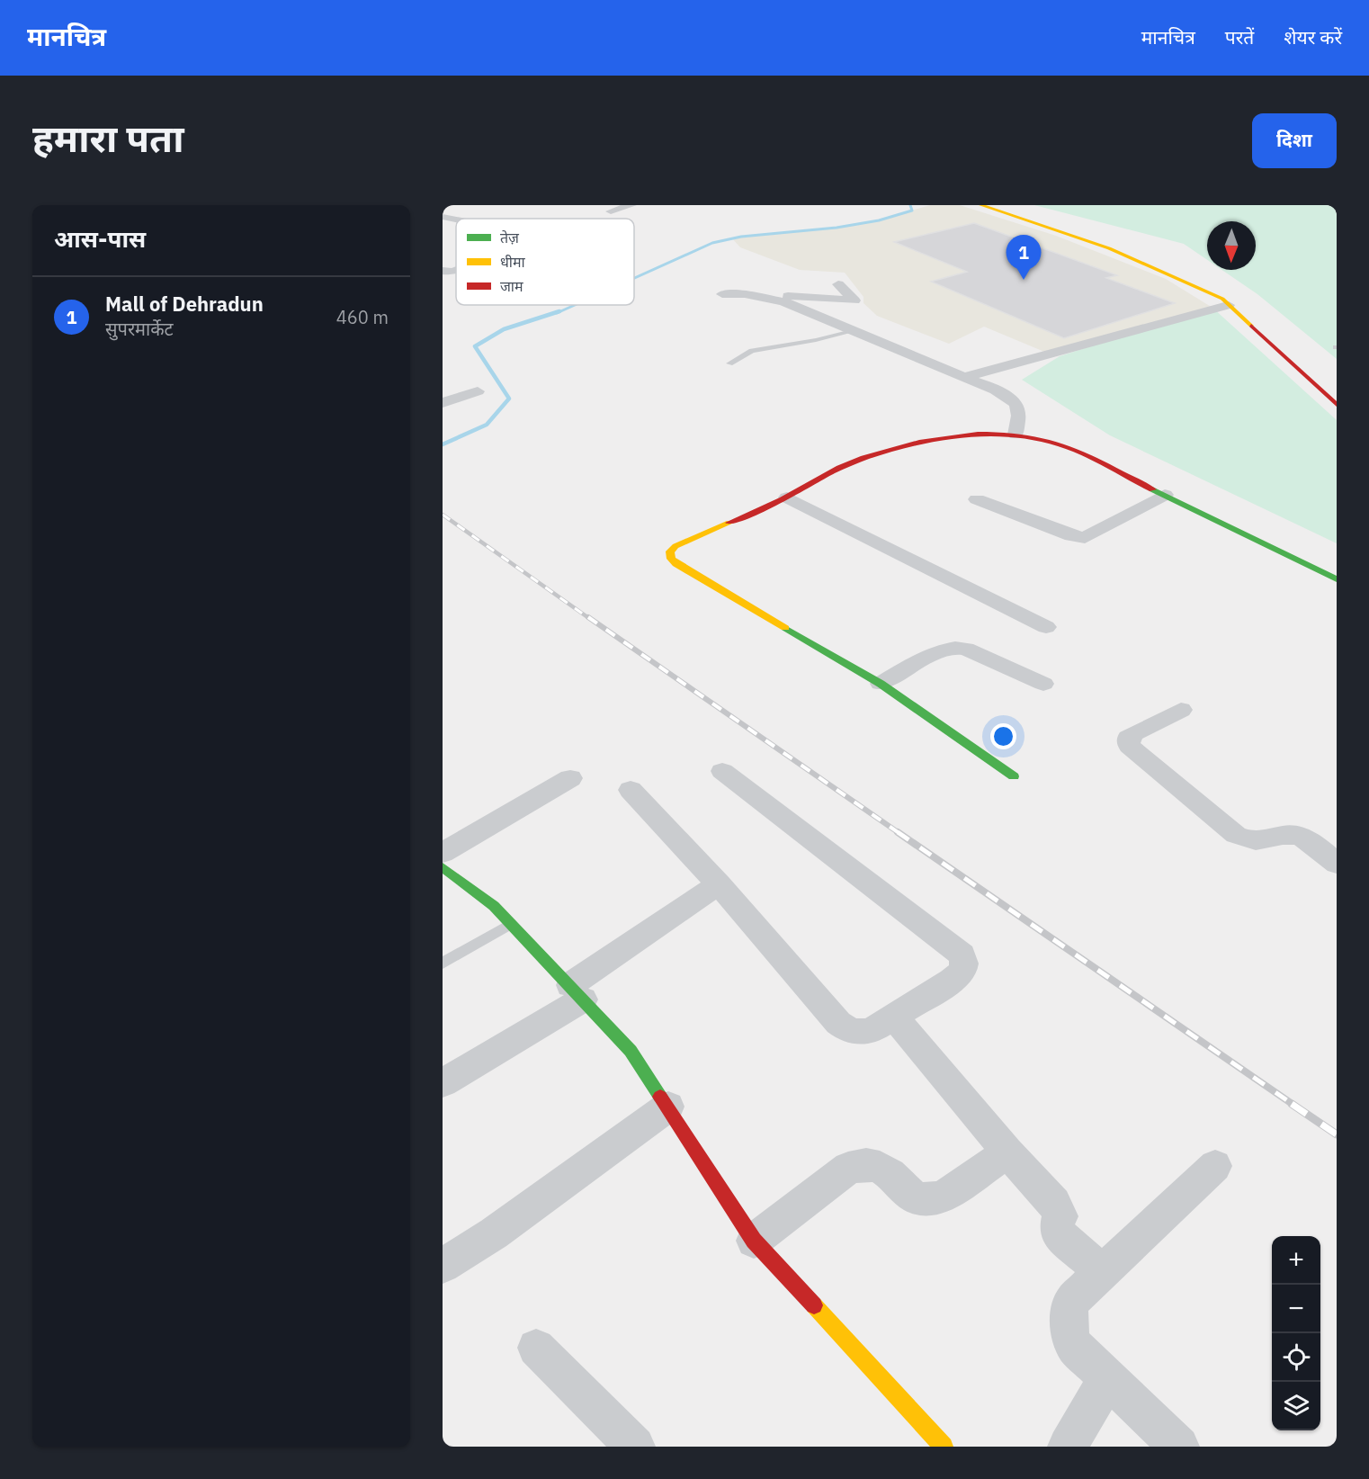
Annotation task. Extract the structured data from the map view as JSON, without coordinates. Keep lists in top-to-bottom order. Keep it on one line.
{"legend":["तेज़","धीमा","जाम"],"north":"bottom","page":{"header":"मानचित्र","nav":["मानचित्र","परतें","शेयर करें"],"title":"हमारा पता","buttons":"दिशा","heading":"आस-पास","pins":"1","list":[{"mark":"1","name":"Mall of Dehradun","note":"सुपरमार्केट","value":"460 m"}],"map_buttons":["+","−"]}}
